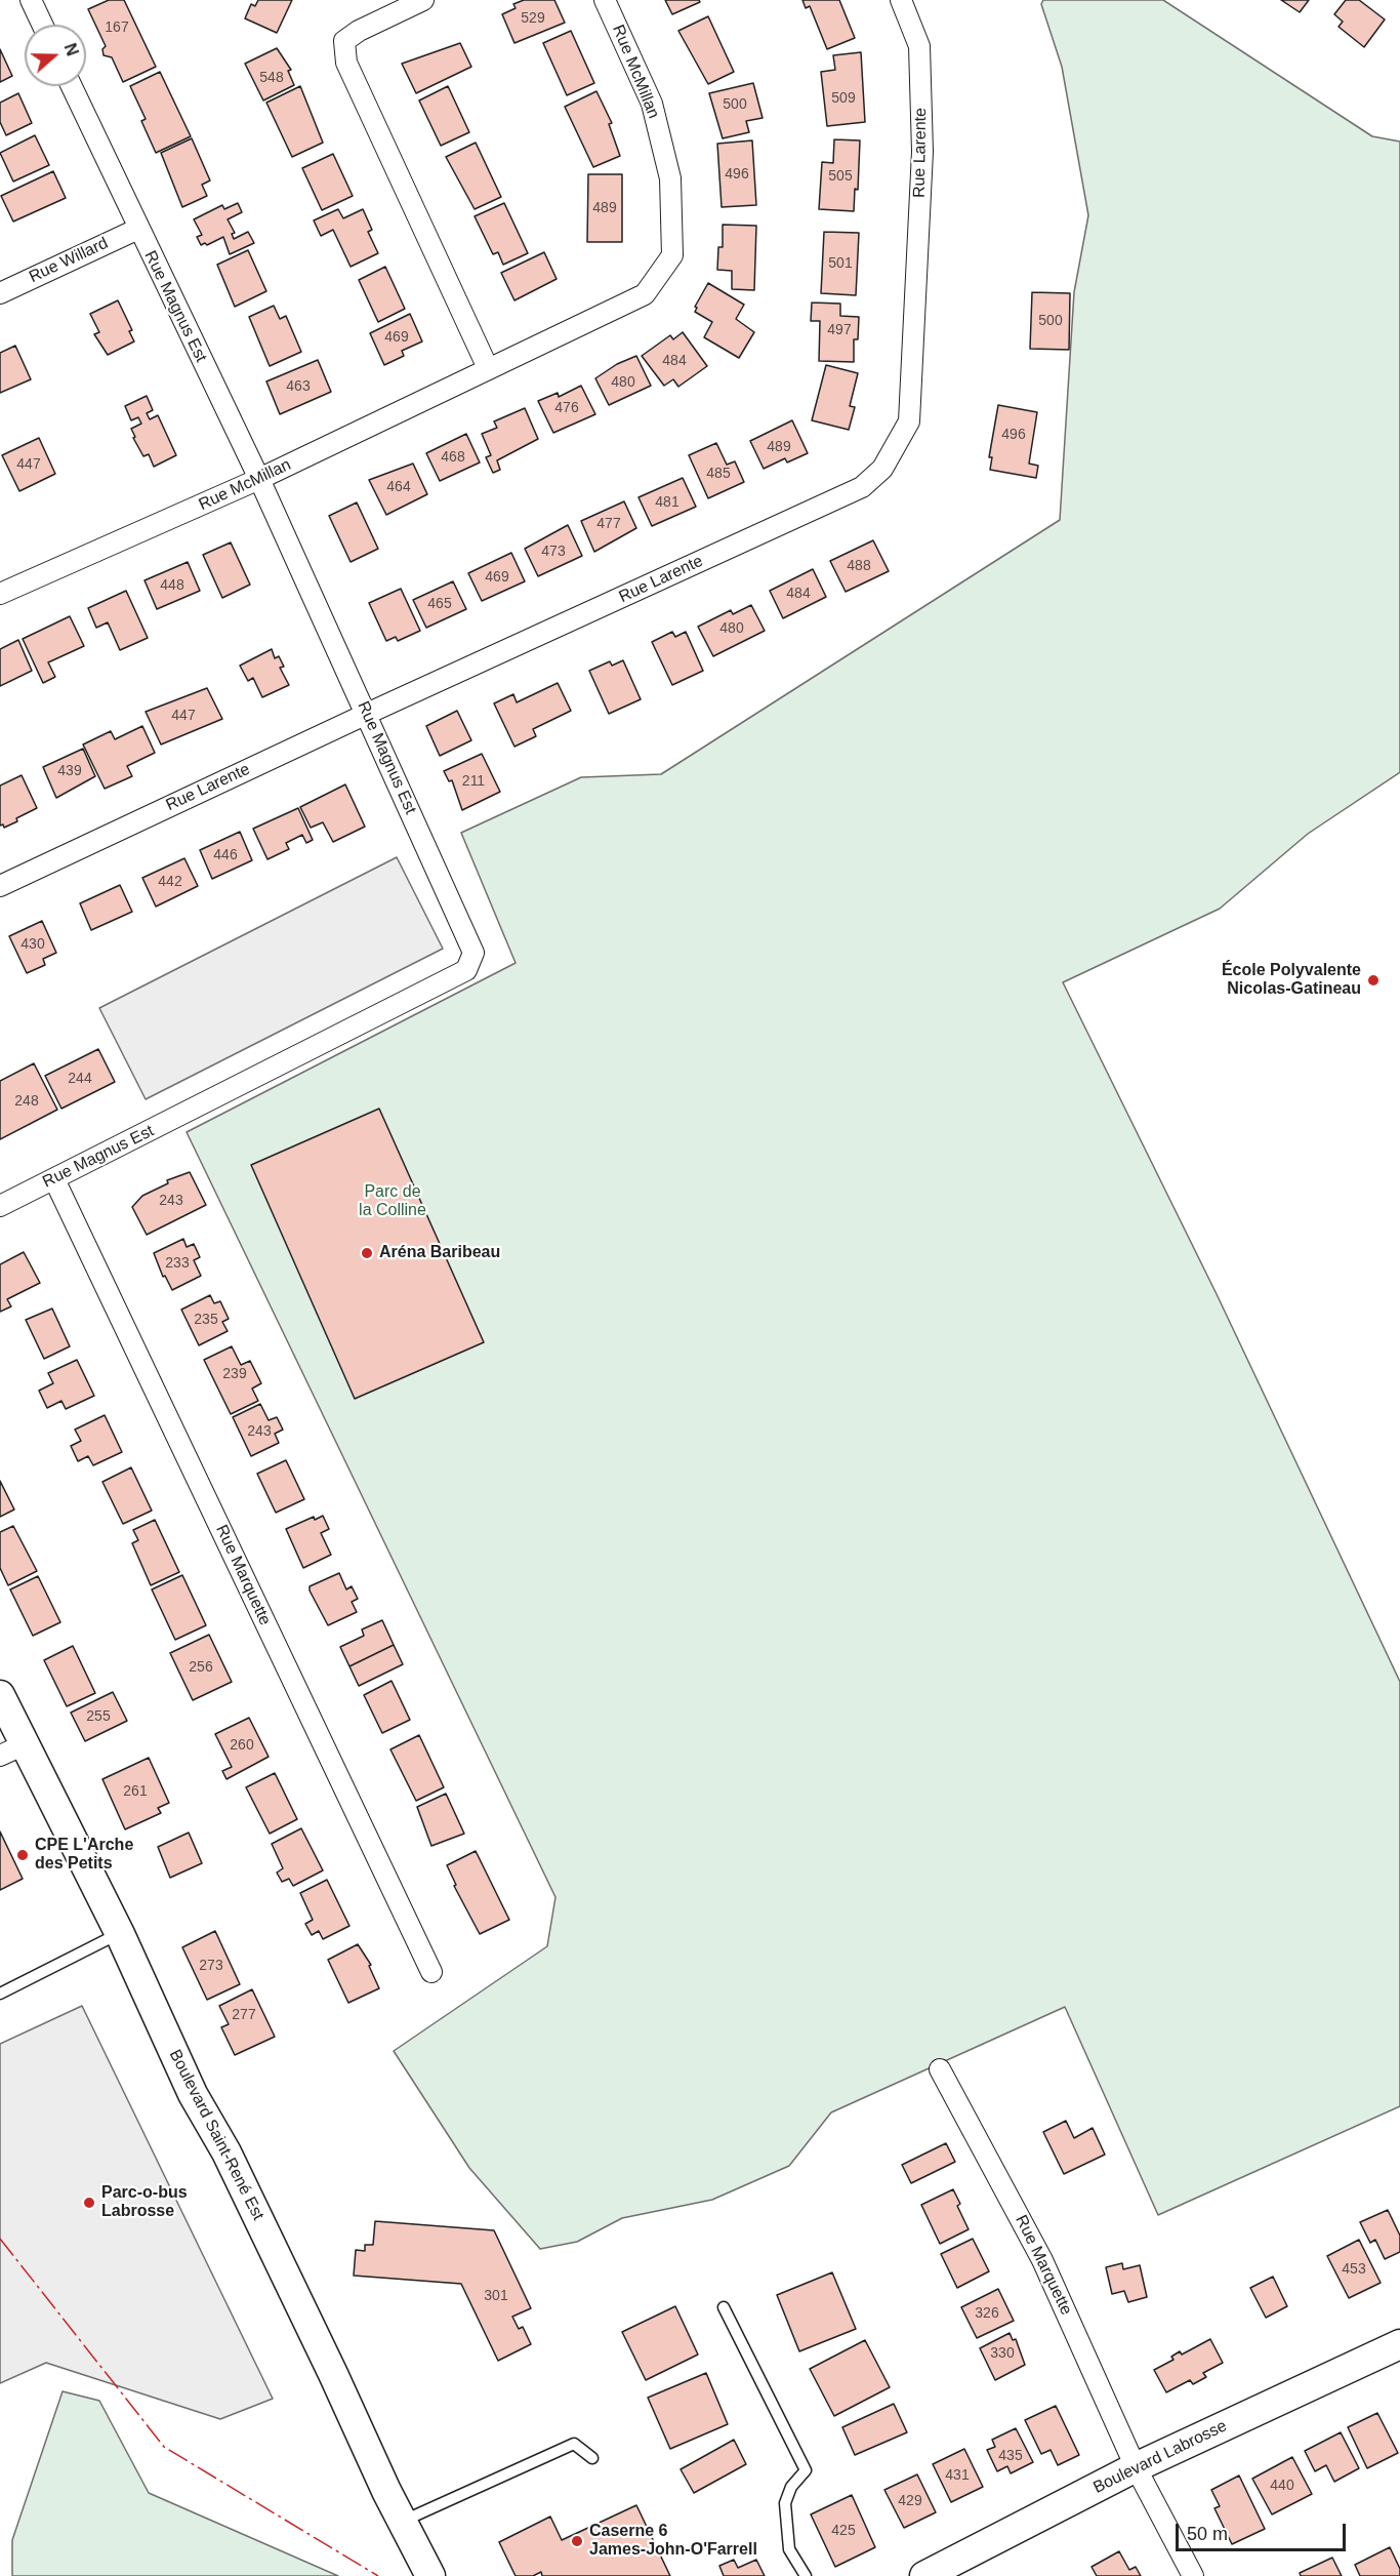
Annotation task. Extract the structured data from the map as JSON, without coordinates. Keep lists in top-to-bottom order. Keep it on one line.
{"streets":{"street":["Rue McMillan","Rue Larente","Rue Willard","Rue Magnus Est","Rue Marquette","Boulevard Saint-René Est","Boulevard Labrosse"]},"crossings":[["Rue McMillan","Rue Magnus Est"],["Rue Larente","Rue Magnus Est"],["Rue Willard","Rue Magnus Est"],["Rue Magnus Est","Rue Marquette"],["Rue Marquette","Boulevard Labrosse"]],"parks":["Parc de la Colline"],"places":["École Polyvalente Nicolas-Gatineau","Aréna Baribeau","CPE L'Arche des Petits","Parc-o-bus Labrosse","Caserne 6 James-John-O'Farrell"],"house_numbers":["529","167","548","509","500","496","505","489","501","500","497","469","484","480","463","476","496","489","468","447","485","464","481","477","473","488","469","448","484","465","480","447","439","211","446","442","430","244","248","243","233","235","239","243","256","255","260","261","273","277","453","301","326","330","435","431","440","429","425"],"scale_bar":"50 m","north":"right"}
